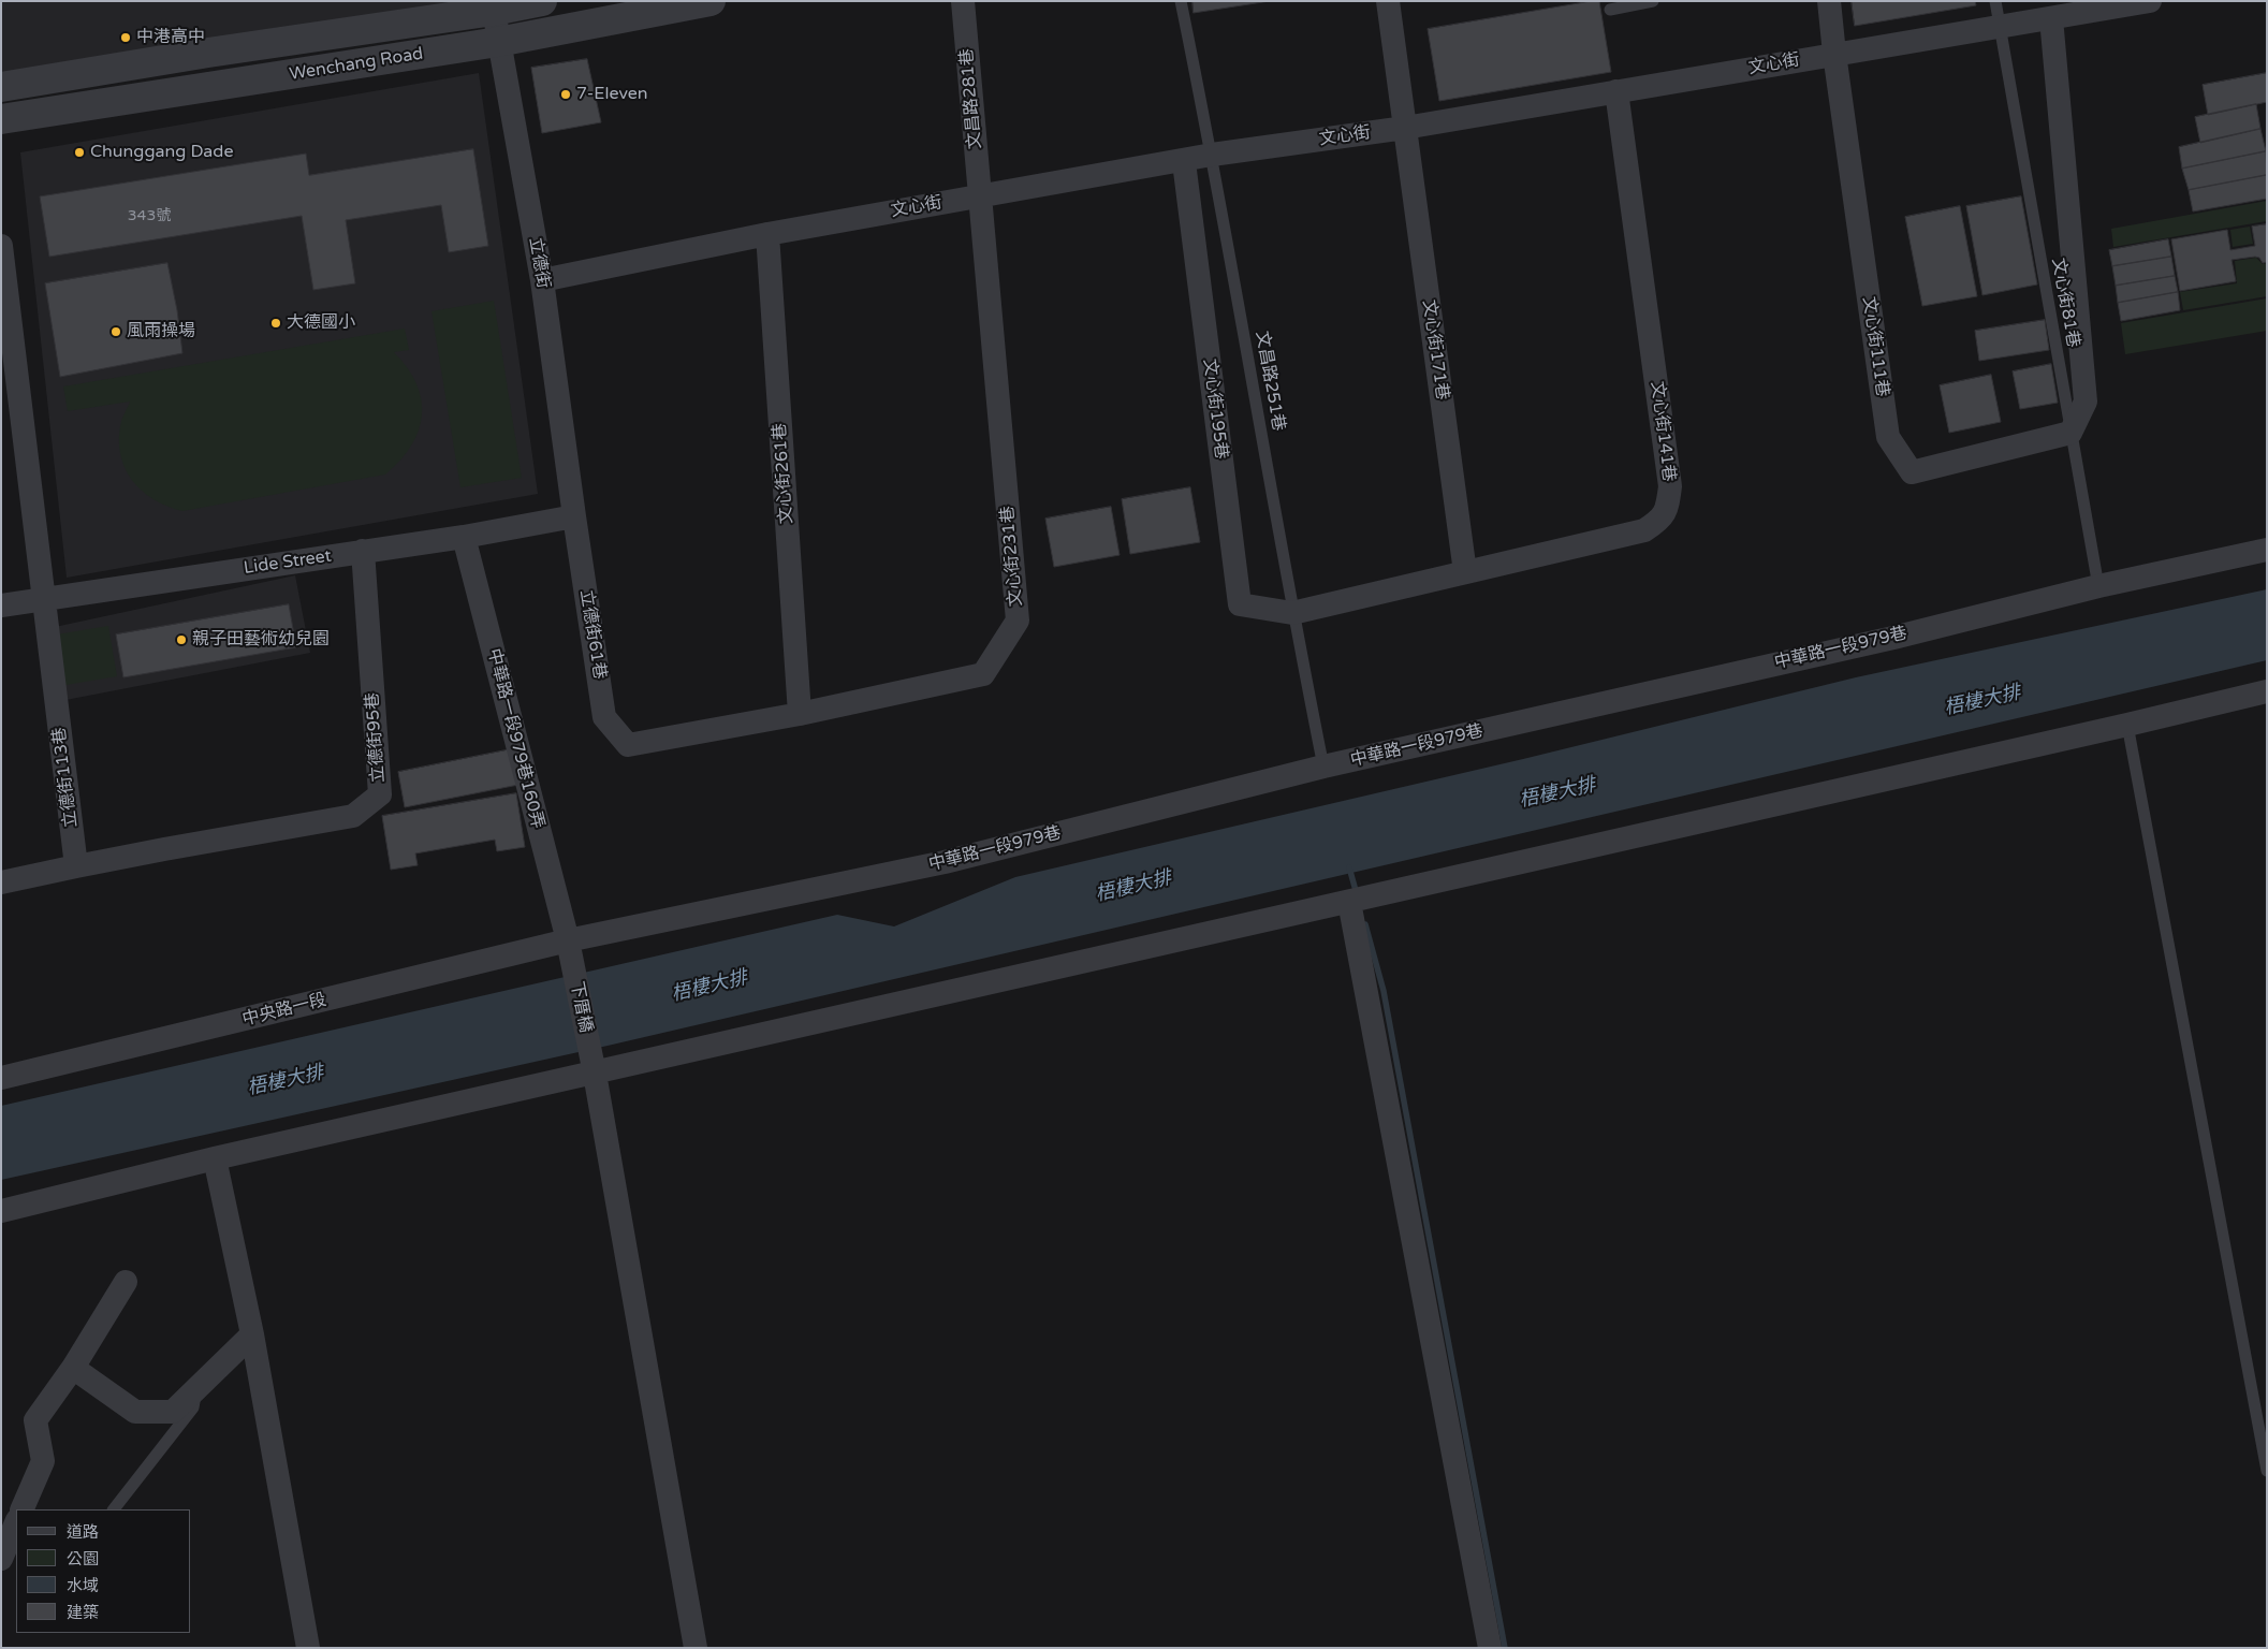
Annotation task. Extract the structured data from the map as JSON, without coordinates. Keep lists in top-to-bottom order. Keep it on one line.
{"streets":{"street":["Wenchang Road","文心街","文昌路281巷","立德街","文心街111巷","文心街171巷","文心街195巷","文心街141巷","文心街261巷","文心街231巷","Lide Street","立德街61巷","中華路一段979巷","立德街95巷","中華路一段979巷160弄","立德街113巷","下厝橋","中央路一段"],"lane":["文心街81巷","文昌路251巷"]},"crossings":[["Wenchang Road","立德街"],["文心街","文昌路281巷"],["文心街","立德街"],["文心街","文心街81巷"],["文心街","文心街111巷"],["文心街","文心街171巷"],["文心街","文昌路251巷"],["文心街","文心街195巷"],["文心街","文心街141巷"],["文心街","文心街261巷"],["文心街","文心街231巷"],["文昌路281巷","文心街231巷"],["立德街","Lide Street"],["立德街","立德街61巷"],["文心街81巷","文心街111巷"],["文心街81巷","中華路一段979巷"],["文心街171巷","文心街141巷"],["文昌路251巷","文心街195巷"],["文昌路251巷","文心街141巷"],["文昌路251巷","中華路一段979巷"],["文心街195巷","文心街141巷"],["文心街261巷","文心街231巷"],["文心街231巷","立德街61巷"],["Lide Street","立德街61巷"],["Lide Street","立德街95巷"],["Lide Street","中華路一段979巷160弄"],["Lide Street","立德街113巷"],["中華路一段979巷","中華路一段979巷160弄"],["中華路一段979巷","下厝橋"],["中華路一段979巷","中央路一段"],["立德街95巷","立德街113巷"],["中華路一段979巷160弄","下厝橋"],["中華路一段979巷160弄","中央路一段"],["下厝橋","中央路一段"]],"water":["梧棲大排"],"places":["中港高中","7-Eleven","Chunggang Dade","大德國小","風雨操場","親子田藝術幼兒園"],"house_numbers":["343號"],"legend":["道路","公園","水域","建築"]}
